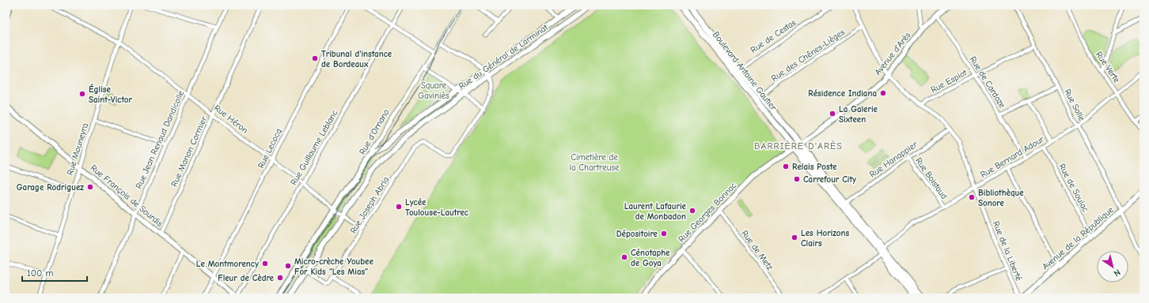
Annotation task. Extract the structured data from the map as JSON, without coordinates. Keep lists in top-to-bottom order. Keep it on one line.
{"streets":{"main road":["Avenue d'Arès","Rue du Général de Larminat","Boulevard Antoine Gautier","Rue d'Ornano","Rue François de Sourdis","Rue Georges Bonnac","Avenue de la République"],"street":["Rue de Cestas","Rue des Chênes-Lièges","Rue Verte","Rue Espiot","Rue de Cardoze","Rue Solle","Rue Héron","Rue Jean Renaud Dandicolle","Rue Guillaume Leblanc","Rue Lecocq","Rue Mouneyra","Rue Manon Cormier","Rue Bernard Adour","Rue Hanappier","Rue Boistaud","Rue de Soulac","Rue Joseph Abria","Rue de Metz","Rue de la Liberté"]},"crossings":[["Rue de Cestas","Boulevard Antoine Gautier"],["Avenue d'Arès","Boulevard Antoine Gautier"],["Avenue d'Arès","Rue de Cardoze"],["Avenue d'Arès","Rue Georges Bonnac"],["Avenue d'Arès","Rue de la Liberté"],["Rue des Chênes-Lièges","Boulevard Antoine Gautier"],["Rue des Chênes-Lièges","Rue de la Liberté"],["Rue du Général de Larminat","Rue Héron"],["Rue du Général de Larminat","Rue d'Ornano"],["Rue Verte","Rue Bernard Adour"],["Boulevard Antoine Gautier","Rue Bernard Adour"],["Boulevard Antoine Gautier","Rue Hanappier"],["Boulevard Antoine Gautier","Rue Georges Bonnac"],["Rue Espiot","Rue de Cardoze"],["Rue Espiot","Rue Solle"],["Rue Espiot","Rue de la Liberté"],["Rue de Cardoze","Rue Bernard Adour"],["Rue Solle","Rue Bernard Adour"],["Rue Solle","Avenue de la République"],["Rue Héron","Rue d'Ornano"],["Rue Héron","Rue Jean Renaud Dandicolle"],["Rue Héron","Rue Guillaume Leblanc"],["Rue Héron","Rue Lecocq"],["Rue Héron","Rue Mouneyra"],["Rue Héron","Rue Manon Cormier"],["Rue Jean Renaud Dandicolle","Rue François de Sourdis"],["Rue Guillaume Leblanc","Rue François de Sourdis"],["Rue Lecocq","Rue François de Sourdis"],["Rue Mouneyra","Rue François de Sourdis"],["Rue Manon Cormier","Rue François de Sourdis"],["Rue Bernard Adour","Rue Boistaud"],["Rue Bernard Adour","Rue de Soulac"],["Rue Bernard Adour","Rue de la Liberté"],["Rue Hanappier","Rue Boistaud"],["Rue Hanappier","Rue de la Liberté"],["Rue de Soulac","Avenue de la République"],["Rue Georges Bonnac","Rue de Metz"]],"districts":["BARRIÈRE D'ARÈS"],"parks":["Square Gaviniès","Cimetière de la Chartreuse"],"places":["Tribunal d'instance de Bordeaux","Résidence Indiana","Église Saint-Victor","La Galerie Sixteen","Relais Poste","Carrefour City","Garage Rodriguez","Bibliothèque Sonore","Lycée Toulouse-Lautrec","Laurent Lafaurie de Monbadon","Dépositoire","Les Horizons Clairs","Cénotaphe de Goya","Le Montmorency","Micro-crèche Youbee For Kids “Les Mias”","Fleur de Cèdre"],"scale_bar":"100 m","north":"bottom right"}
